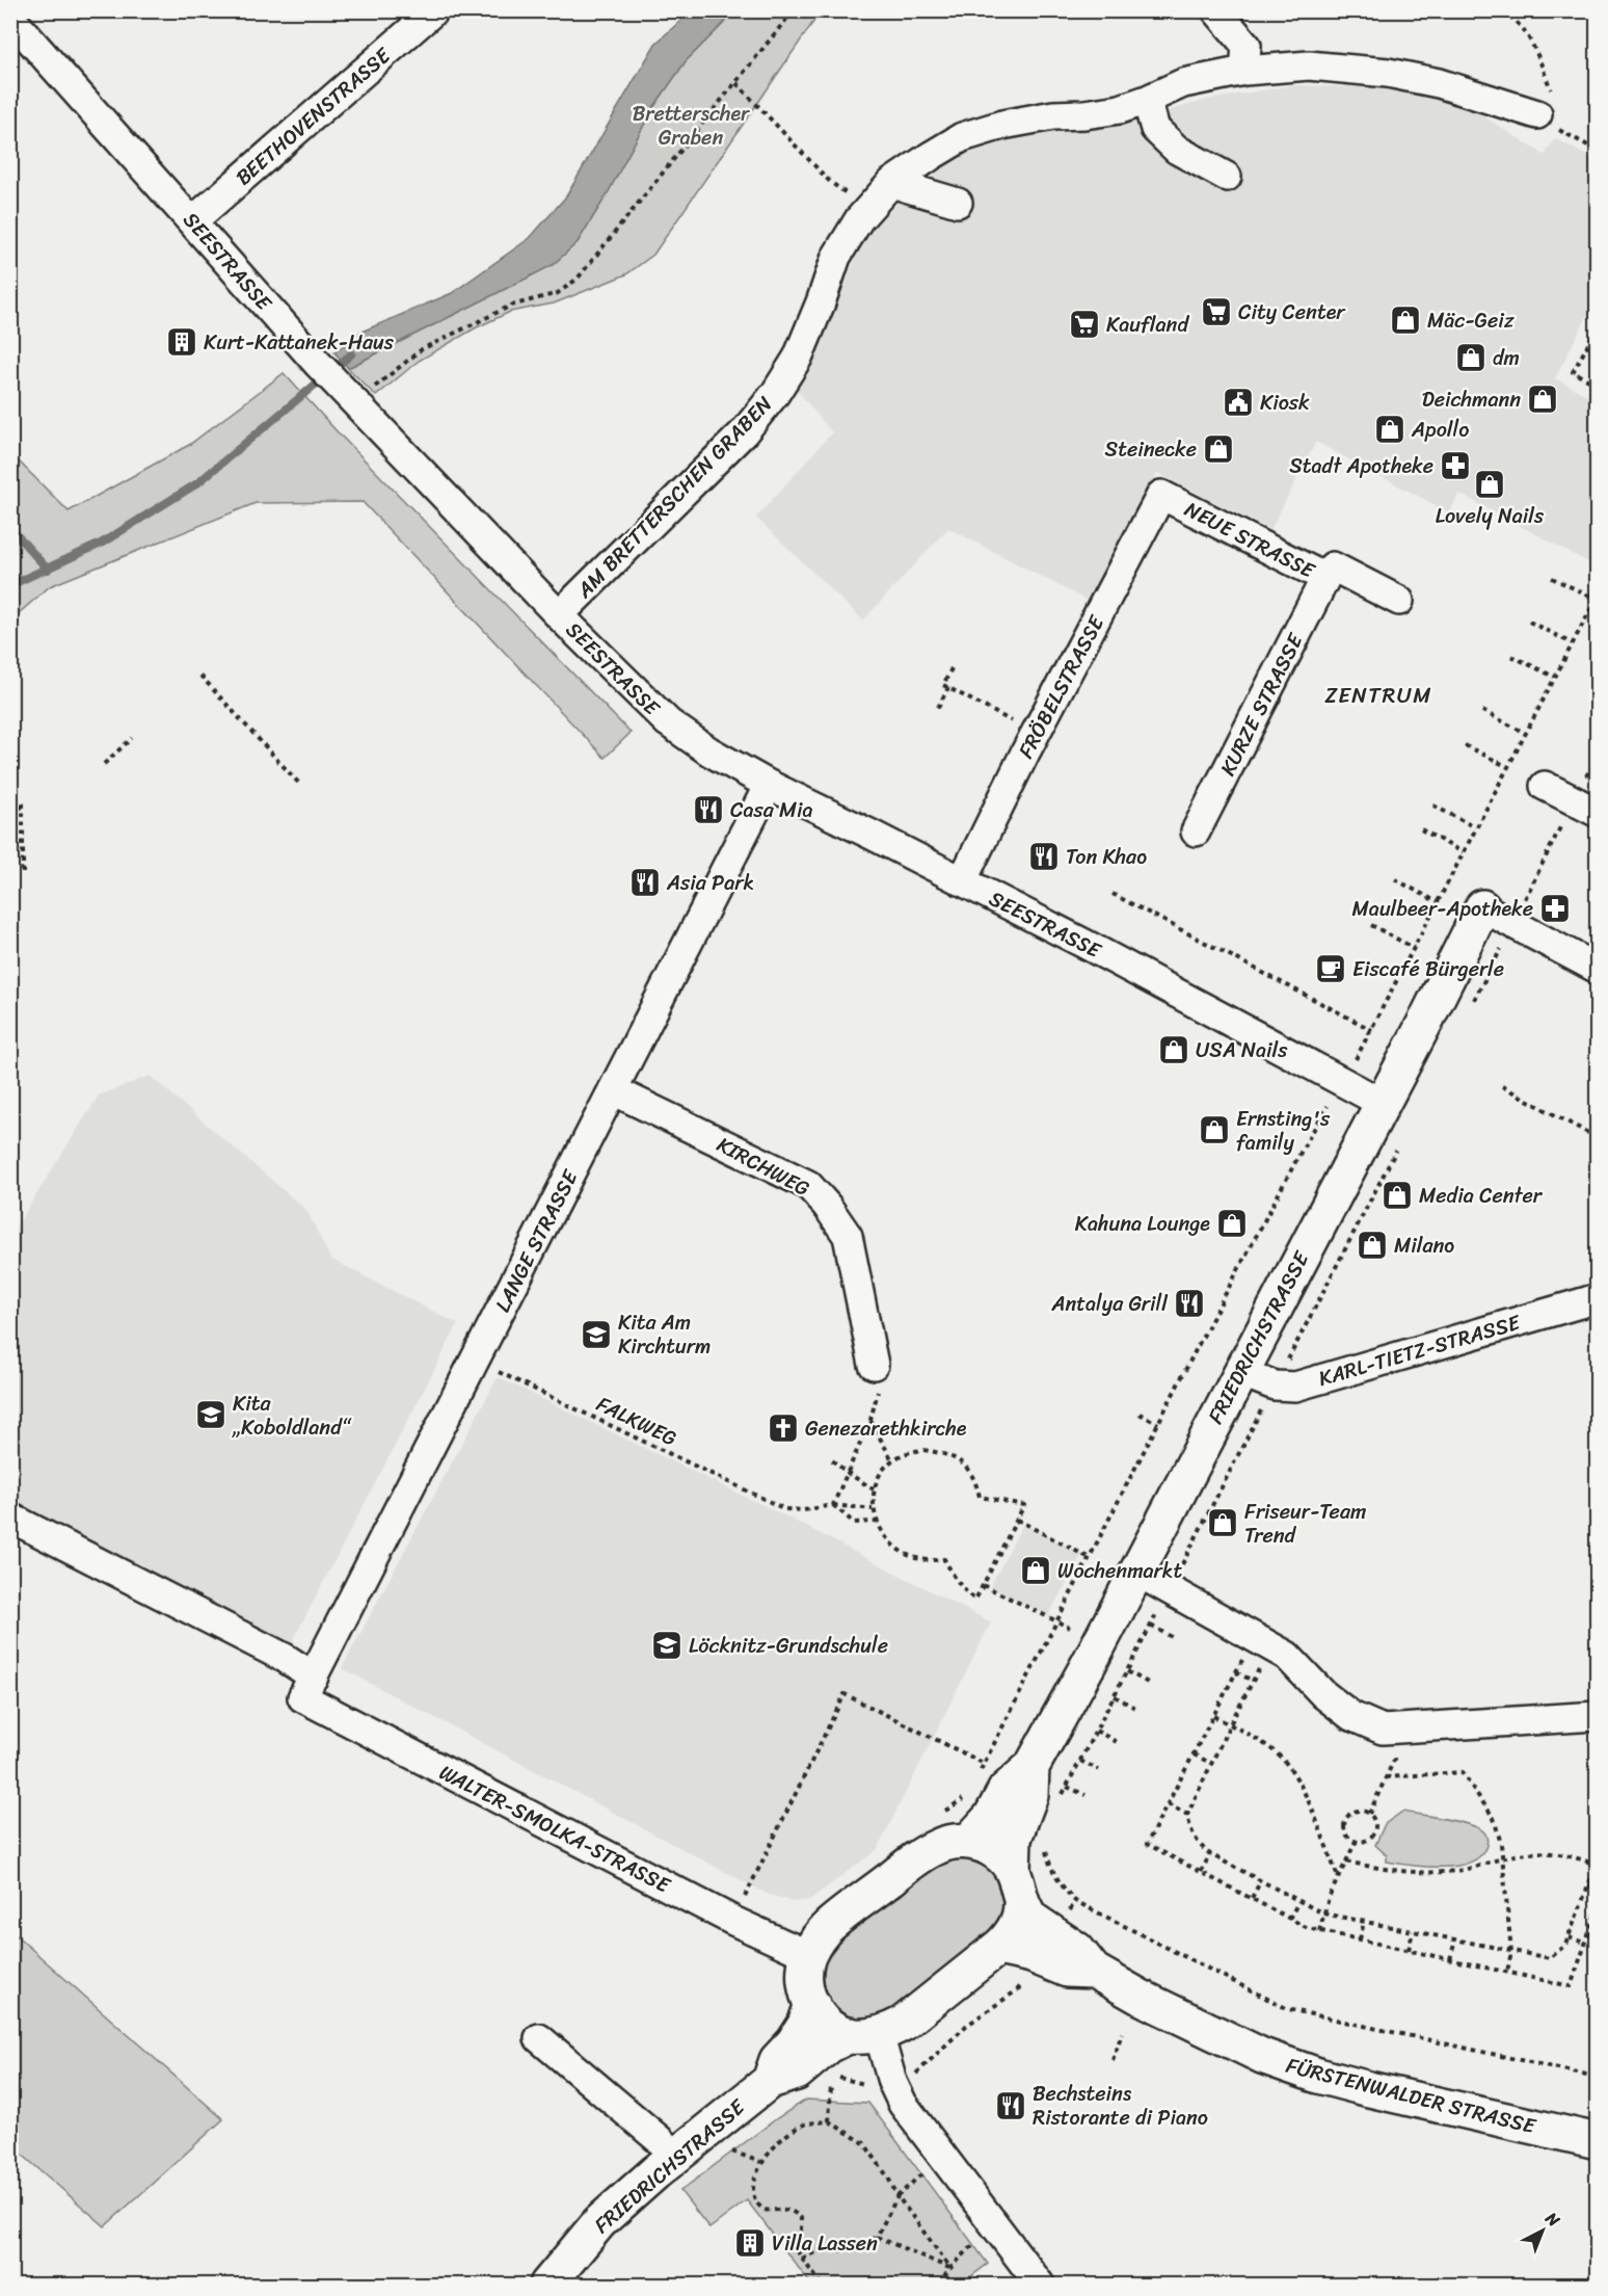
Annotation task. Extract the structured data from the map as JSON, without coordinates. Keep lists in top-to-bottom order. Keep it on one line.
{"streets":{"main road":["FRIEDRICHSTRASSE","FÜRSTENWALDER STRASSE"],"street":["BEETHOVENSTRASSE","SEESTRASSE","AM BRETTERSCHEN GRABEN","NEUE STRASSE","FRÖBELSTRASSE","KURZE STRASSE","KIRCHWEG","LANGE STRASSE","KARL-TIETZ-STRASSE","WALTER-SMOLKA-STRASSE"],"path":["FALKWEG"]},"crossings":[["BEETHOVENSTRASSE","SEESTRASSE"],["SEESTRASSE","AM BRETTERSCHEN GRABEN"],["SEESTRASSE","FRÖBELSTRASSE"],["SEESTRASSE","LANGE STRASSE"],["SEESTRASSE","FRIEDRICHSTRASSE"],["NEUE STRASSE","FRÖBELSTRASSE"],["NEUE STRASSE","KURZE STRASSE"],["KIRCHWEG","LANGE STRASSE"],["LANGE STRASSE","FALKWEG"],["LANGE STRASSE","WALTER-SMOLKA-STRASSE"],["FRIEDRICHSTRASSE","KARL-TIETZ-STRASSE"],["FRIEDRICHSTRASSE","FÜRSTENWALDER STRASSE"]],"districts":["ZENTRUM"],"parks":["Bretterscher Graben"],"places":{"supermarket":["City Center","Kaufland"],"shop":["Mäc-Geiz","dm","Deichmann","Apollo","Steinecke","Lovely Nails","USA Nails","Ernsting's family","Media Center","Kahuna Lounge","Milano","Friseur-Team Trend","Wochenmarkt"],"building":["Kurt-Kattanek-Haus","Villa Lassen"],"public building":["Kiosk"],"pharmacy":["Stadt Apotheke","Maulbeer-Apotheke"],"restaurant":["Casa Mia","Ton Khao","Asia Park","Antalya Grill","Bechsteins Ristorante di Piano"],"cafe":["Eiscafé Bürgerle"],"school or university":["Kita Am Kirchturm","Kita „Koboldland“","Löcknitz-Grundschule"],"church":["Genezarethkirche"]},"north":"top right"}
